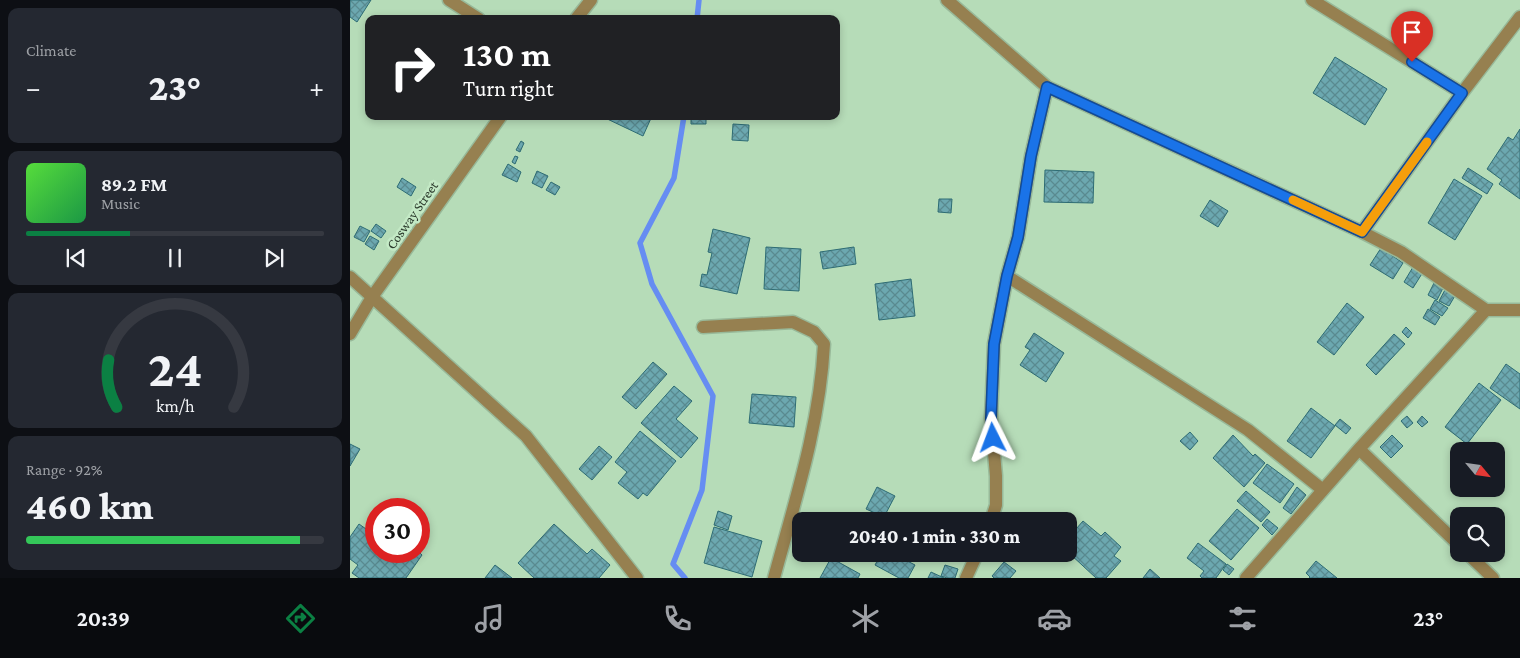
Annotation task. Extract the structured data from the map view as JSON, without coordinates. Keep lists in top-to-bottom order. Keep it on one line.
{"streets":{"street":["Cosway Street"]},"north":"bottom right","page":{"tile":["Climate",["Range · 92%","460 km"]],"turn":["130 m","Turn right"],"heat":["−","23°","+"],"song":["89.2 FM","Music"],"limit":"30","trip":"20:40 · 1 min · 330 m","tabs":["20:39","23°"],"gauge":["24","km/h"]}}
